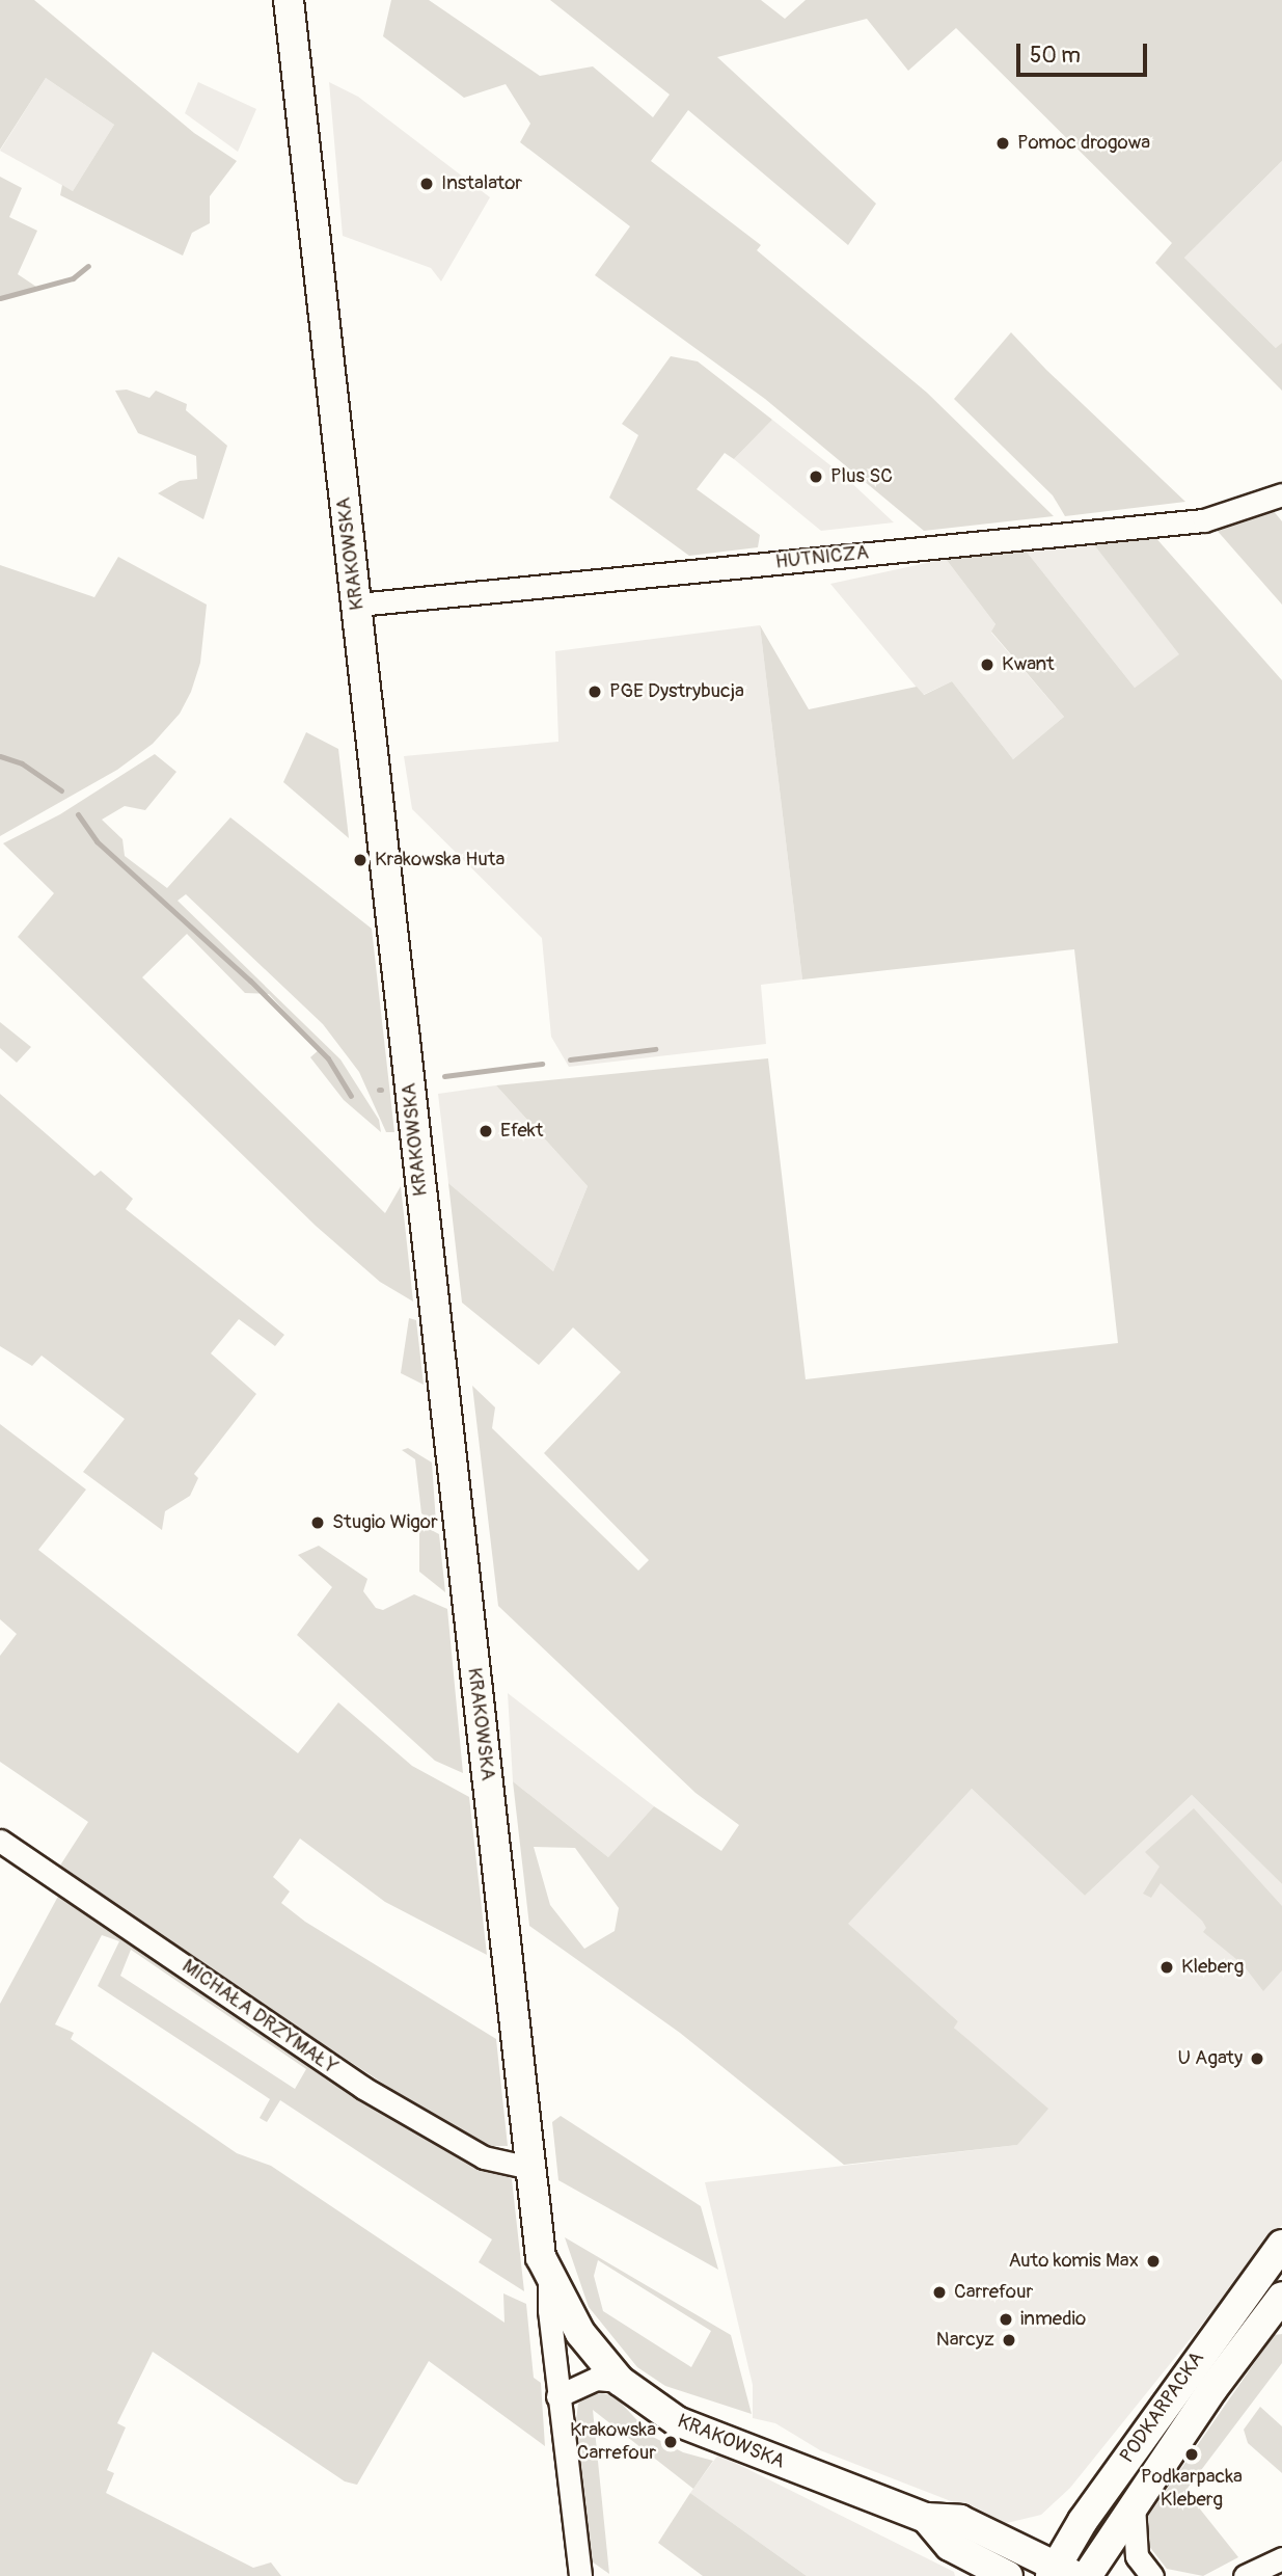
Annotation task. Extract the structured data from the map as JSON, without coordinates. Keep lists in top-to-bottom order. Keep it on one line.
{"streets":{"main road":["KRAKOWSKA","PODKARPACKA"],"street":["HUTNICZA","MICHAŁA DRZYMAŁY"]},"crossings":[["KRAKOWSKA","HUTNICZA"],["KRAKOWSKA","MICHAŁA DRZYMAŁY"],["KRAKOWSKA","PODKARPACKA"]],"places":["Pomoc drogowa","Instalator","Plus SC","Kwant","PGE Dystrybucja","Krakowska Huta","Efekt","Stugio Wigor","Kleberg","U Agaty","Auto komis Max","Carrefour","inmedio","Narcyz","Krakowska Carrefour","Podkarpacka Kleberg"],"scale_bar":"50 m"}
